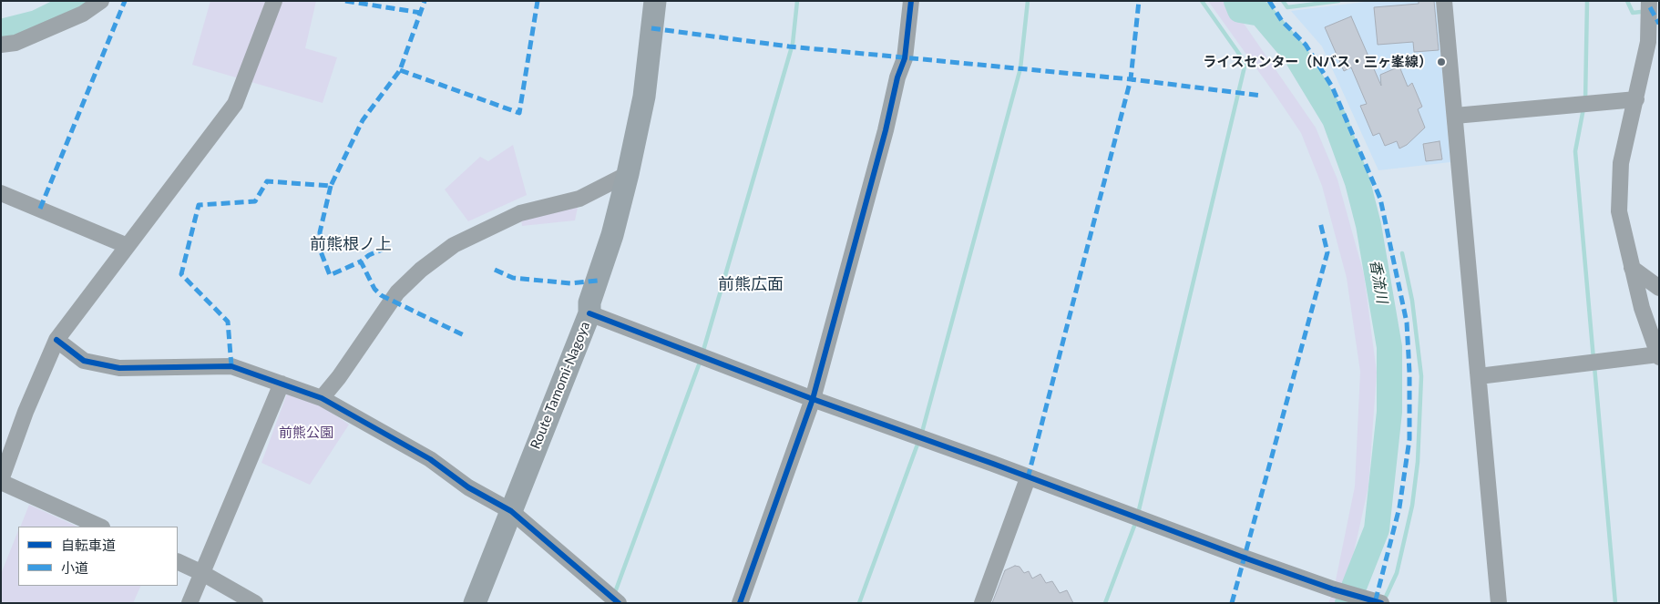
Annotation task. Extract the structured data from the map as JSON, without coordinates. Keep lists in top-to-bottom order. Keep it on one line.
{"streets":{"main road":["Route Tamomi-Nagoya"]},"districts":["前熊根ノ上","前熊広面"],"water":["香流川"],"parks":["前熊公園"],"places":["ライスセンター（Nバス・三ヶ峯線）"],"legend":["自転車道","小道"]}
